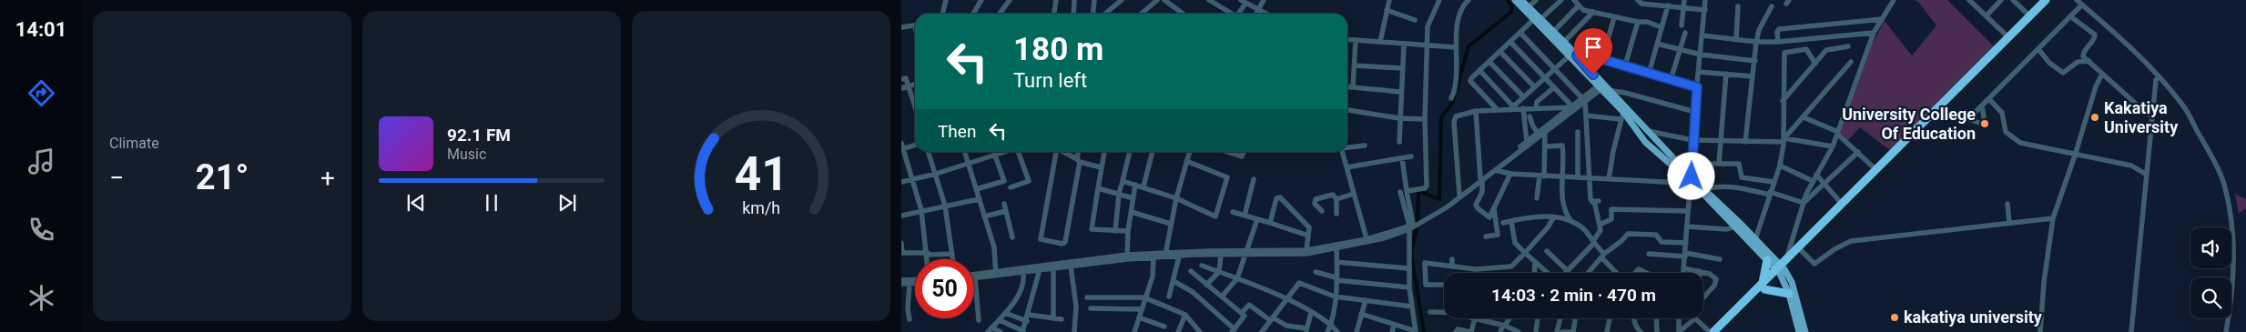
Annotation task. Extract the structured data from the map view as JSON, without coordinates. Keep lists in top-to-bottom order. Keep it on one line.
{"places":["Kakatiya University","University College Of Education","kakatiya university"],"page":{"tabs":"14:01","tile":"Climate","turn":["180 m","Turn left"],"then":"Then","song":["92.1 FM","Music"],"heat":["−","21°","+"],"limit":"50","trip":"14:03 · 2 min · 470 m","gauge":["41","km/h"]}}
